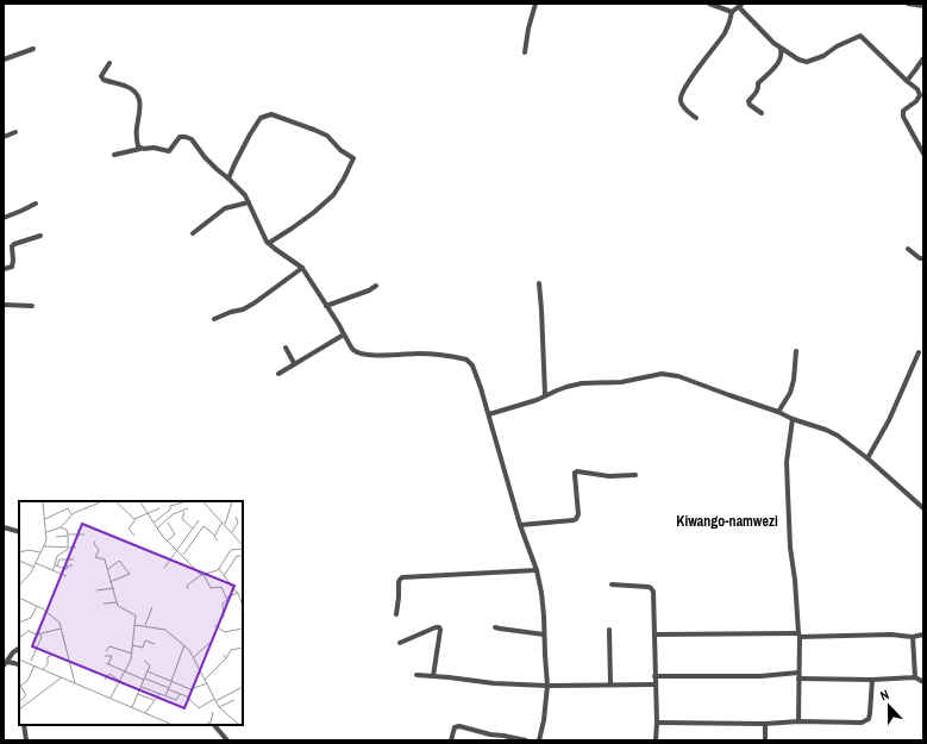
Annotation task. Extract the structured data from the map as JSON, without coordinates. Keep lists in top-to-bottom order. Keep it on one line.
{"districts":["Kiwango-namwezi"],"north":"top"}
